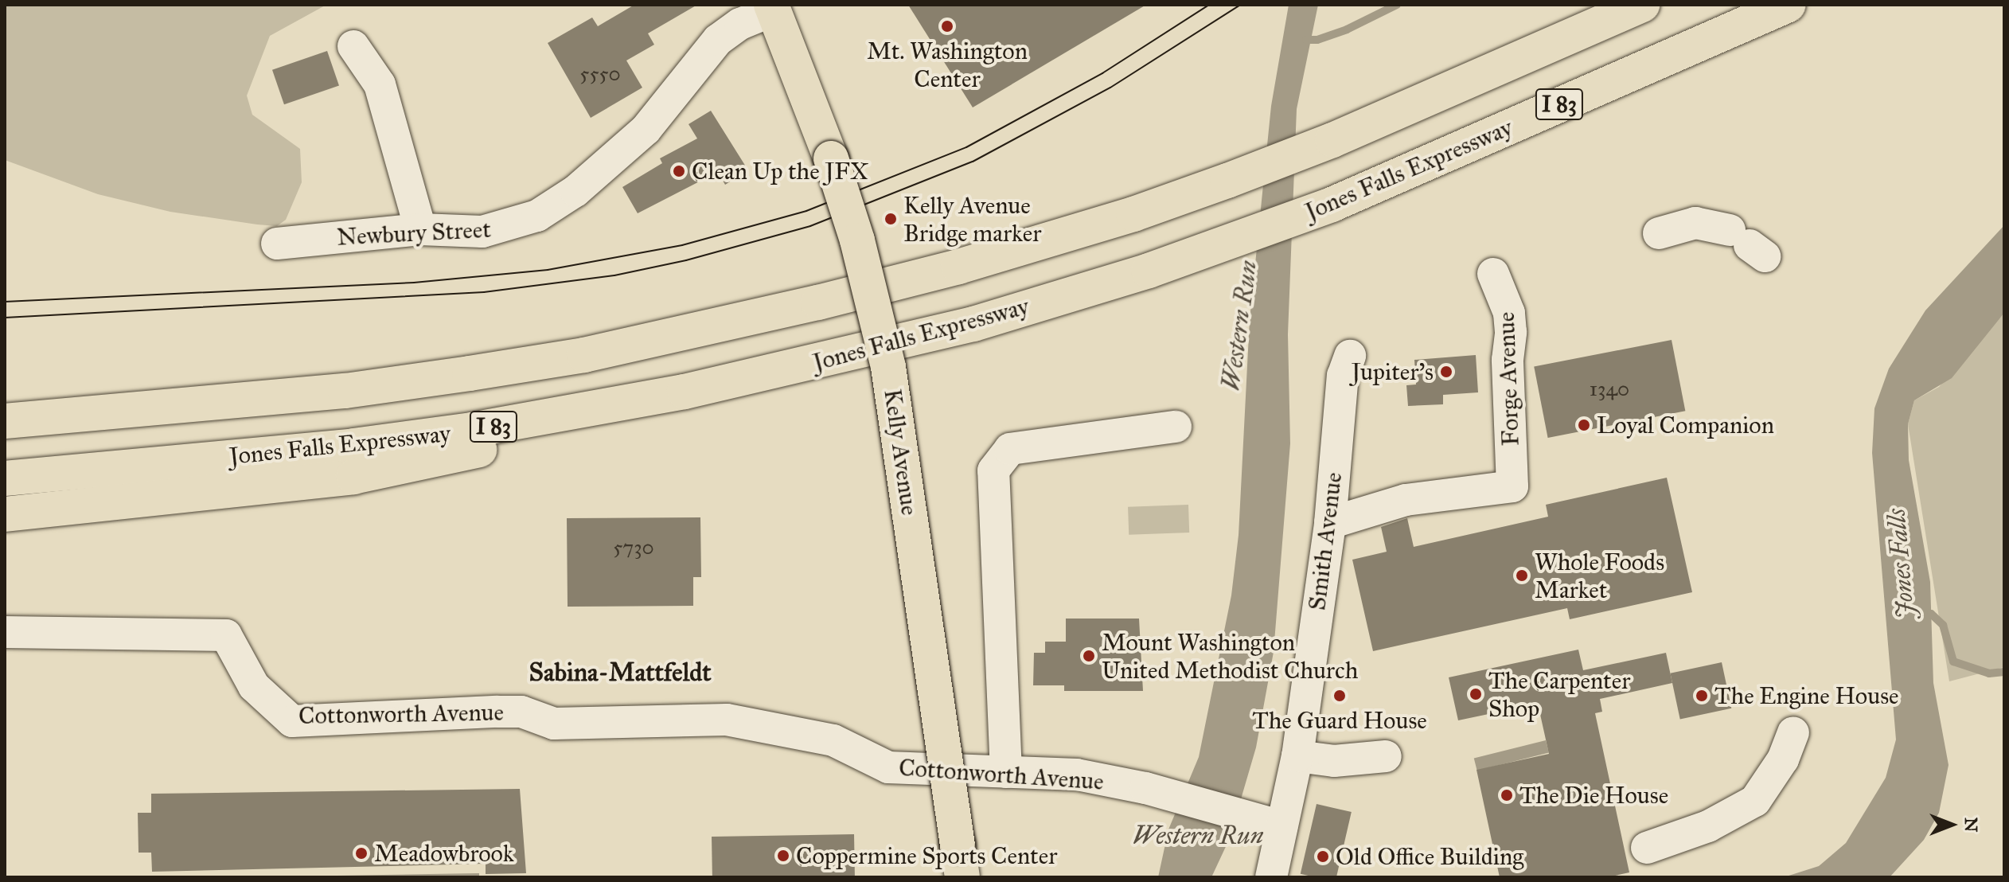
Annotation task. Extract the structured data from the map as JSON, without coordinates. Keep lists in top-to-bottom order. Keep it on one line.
{"streets":{"main road":["I 83","Jones Falls Expressway","Kelly Avenue"],"street":["Newbury Street","Forge Avenue","Smith Avenue","Cottonworth Avenue"]},"crossings":[["Newbury Street","Kelly Avenue"],["Forge Avenue","Smith Avenue"],["Smith Avenue","Cottonworth Avenue"]],"districts":["Sabina-Mattfeldt"],"water":["Western Run","Jones Falls"],"places":["Mt. Washington Center","Clean Up the JFX","Kelly Avenue Bridge marker","Jupiter's","Loyal Companion","Whole Foods Market","Mount Washington United Methodist Church","The Carpenter Shop","The Guard House","The Engine House","The Die House","Meadowbrook","Coppermine Sports Center","Old Office Building"],"house_numbers":["5550","1340","5730"],"north":"right"}
